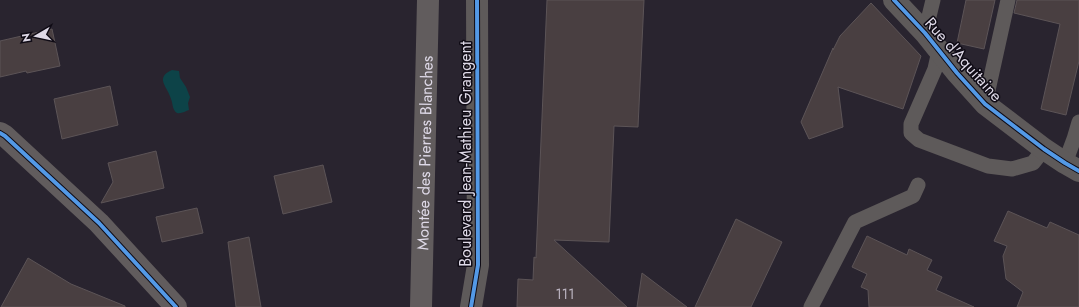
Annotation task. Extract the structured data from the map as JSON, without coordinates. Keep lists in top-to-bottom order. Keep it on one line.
{"streets":{"street":["Rue d'Aquitaine","Montée des Pierres Blanches","Boulevard Jean-Mathieu Grangent"]},"house_numbers":["111"],"north":"left"}
